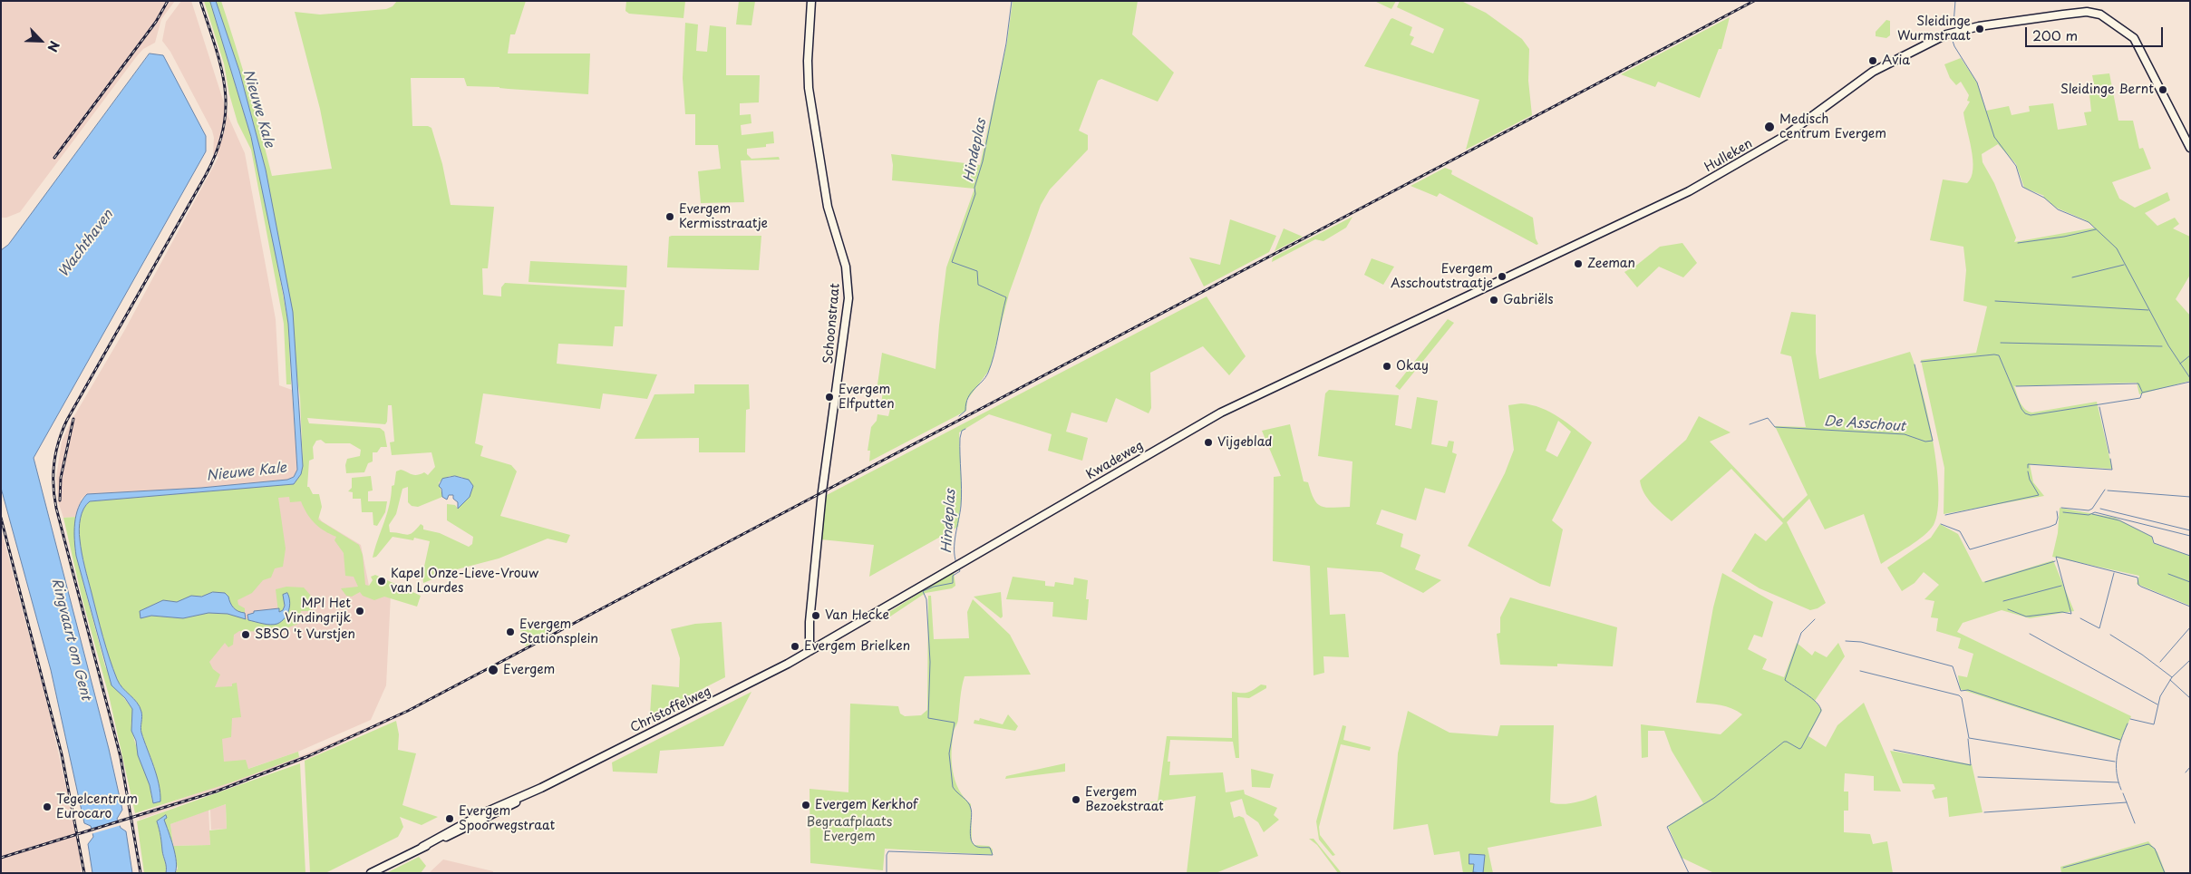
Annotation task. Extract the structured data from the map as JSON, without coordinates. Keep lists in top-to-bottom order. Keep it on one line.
{"streets":{"main road":["Hulleken","Schoonstraat","Kwadeweg","Christoffelweg"]},"crossings":[["Hulleken","Kwadeweg"],["Schoonstraat","Kwadeweg"],["Schoonstraat","Christoffelweg"],["Kwadeweg","Christoffelweg"]],"water":["Nieuwe Kale","Hindeplas","Wachthaven","De Asschout","Ringvaart om Gent"],"parks":["Begraafplaats Evergem"],"places":["Sleidinge Wurmstraat","Avia","Sleidinge Bernt","Medisch centrum Evergem","Evergem Kermisstraatje","Zeeman","Evergem Asschoutstraatje","Gabriëls","Okay","Evergem Elfputten","Vijgeblad","Kapel Onze-Lieve-Vrouw van Lourdes","MPI Het Vindingrijk","Van Hecke","Evergem Stationsplein","SBSO 't Vurstjen","Evergem Brielken","Evergem","Evergem Bezoekstraat","Evergem Kerkhof","Tegelcentrum Eurocaro","Evergem Spoorwegstraat"],"scale_bar":"200 m","north":"bottom right"}
